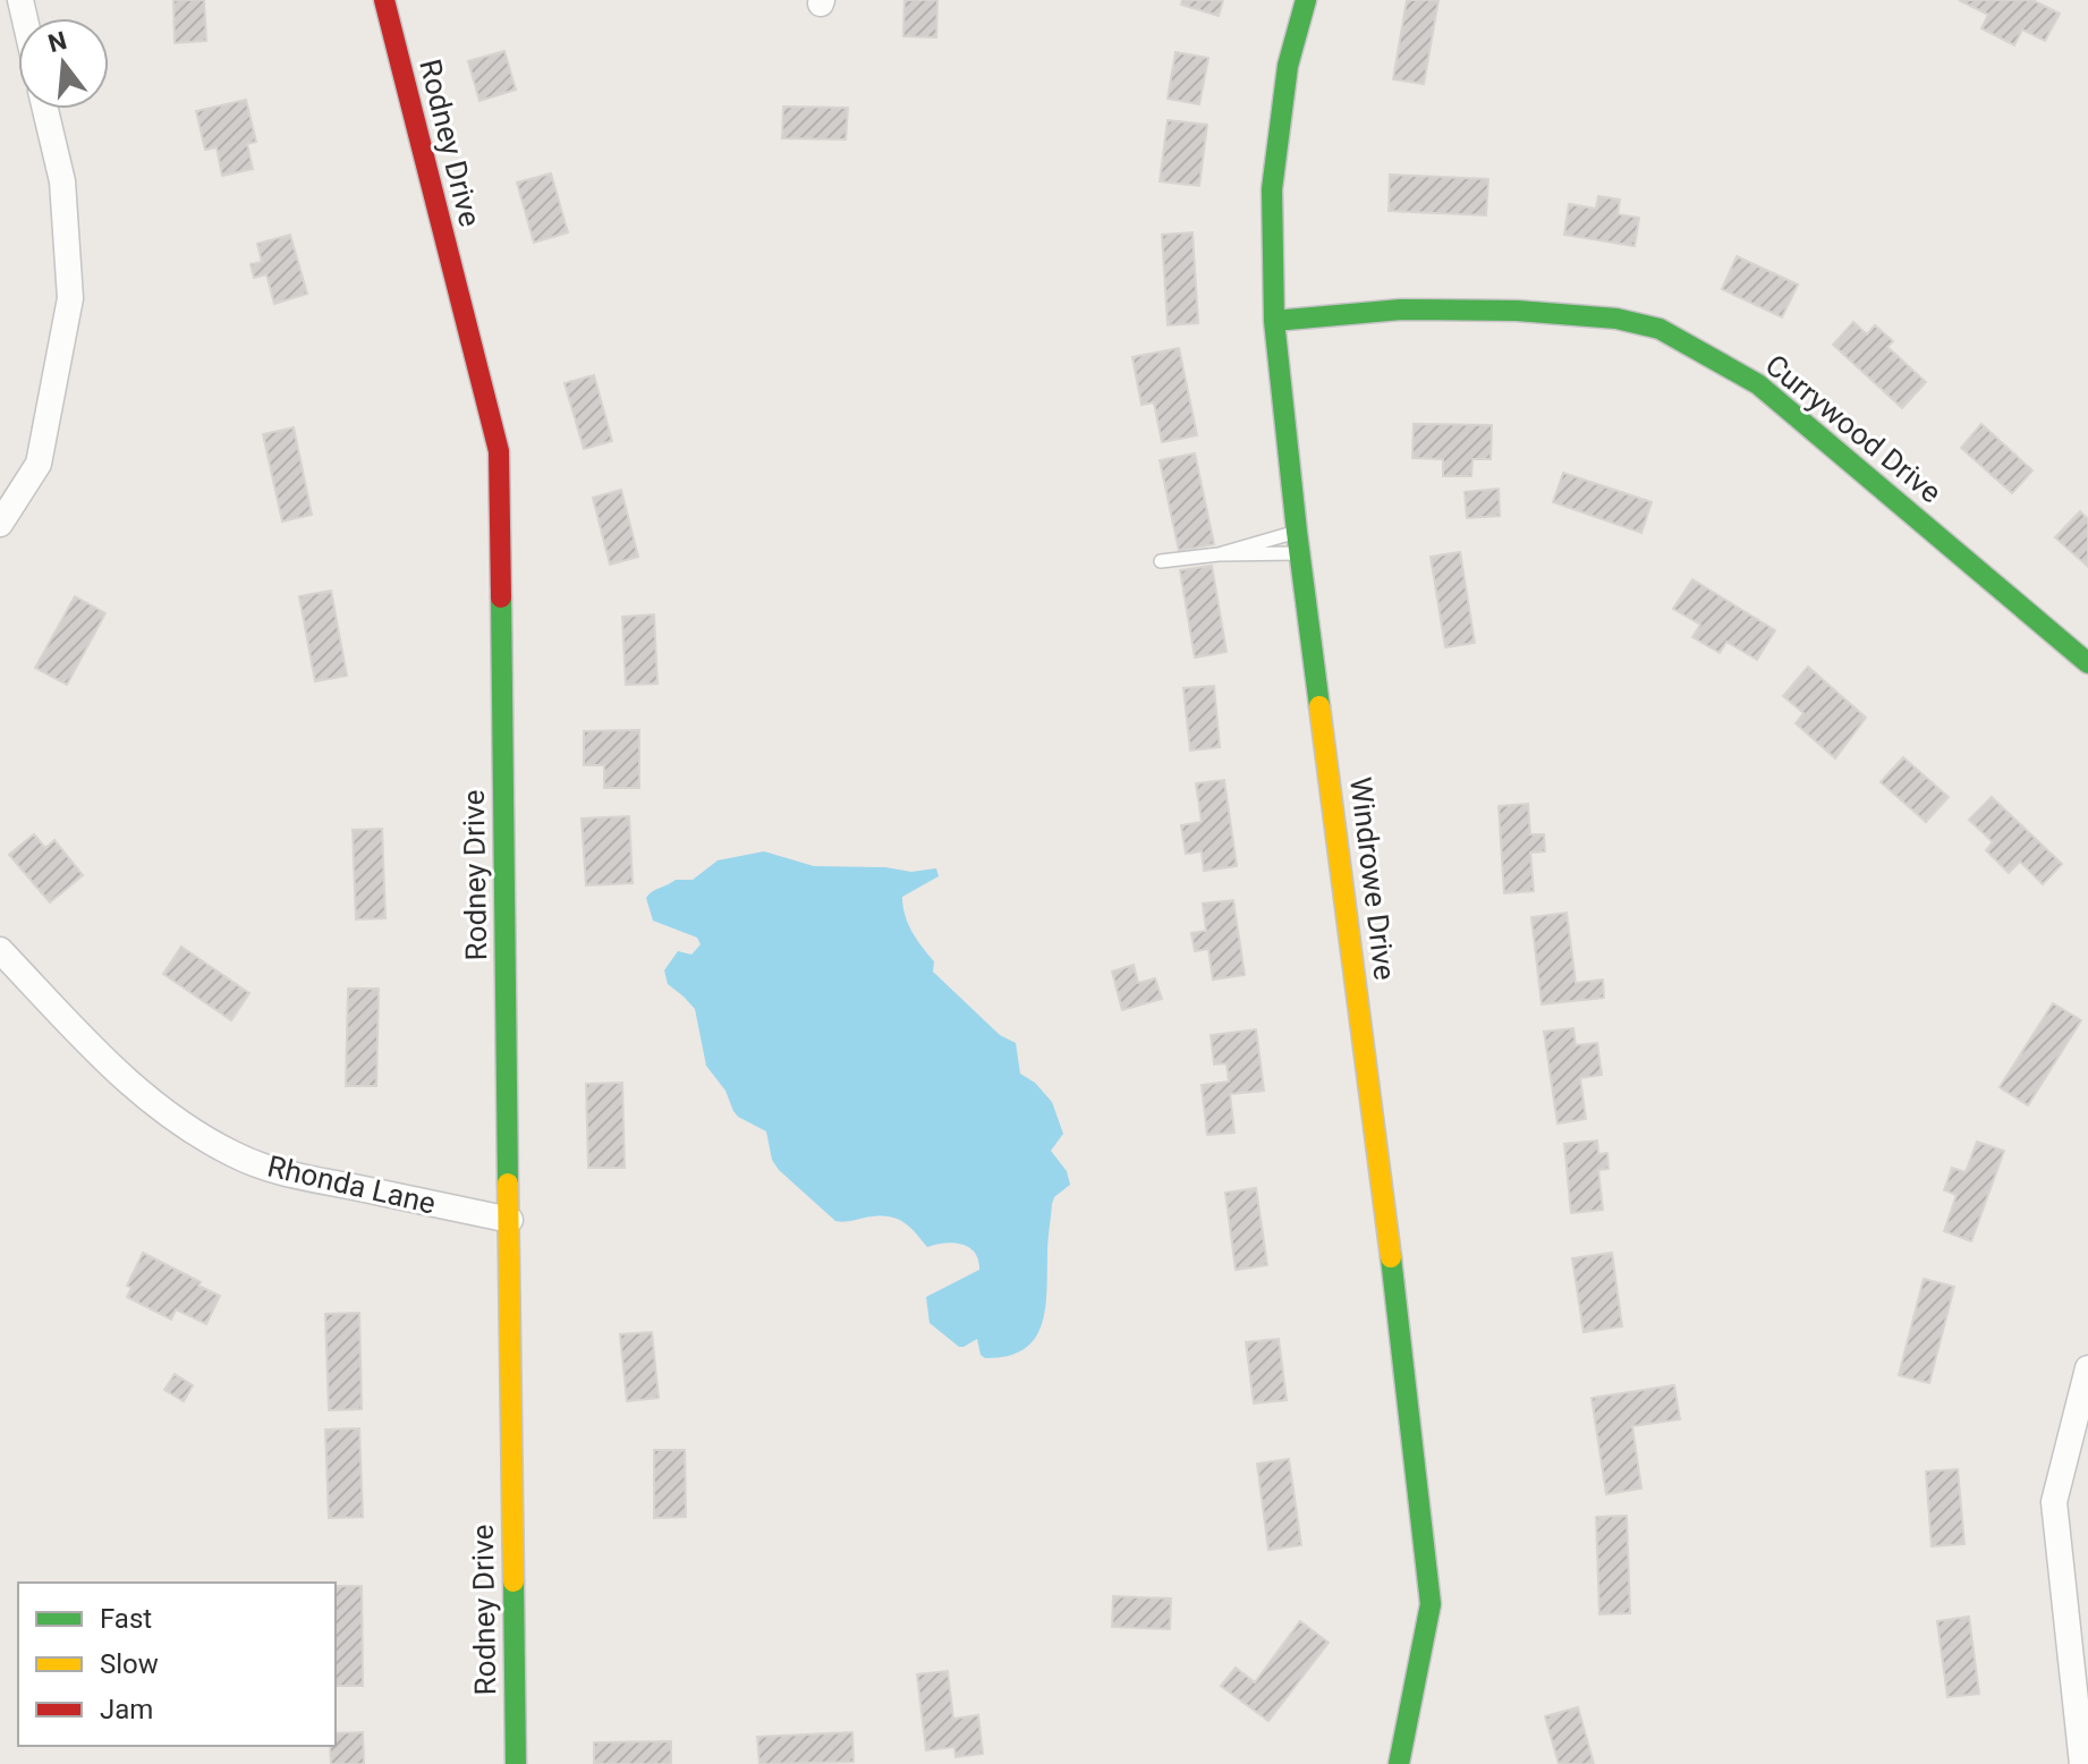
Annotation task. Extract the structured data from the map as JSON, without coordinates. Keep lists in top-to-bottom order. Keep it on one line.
{"streets":{"street":["Rodney Drive","Currywood Drive","Windrowe Drive","Rhonda Lane"]},"crossings":[["Rodney Drive","Rhonda Lane"],["Currywood Drive","Windrowe Drive"]],"legend":["Fast","Slow","Jam"],"north":"top"}
